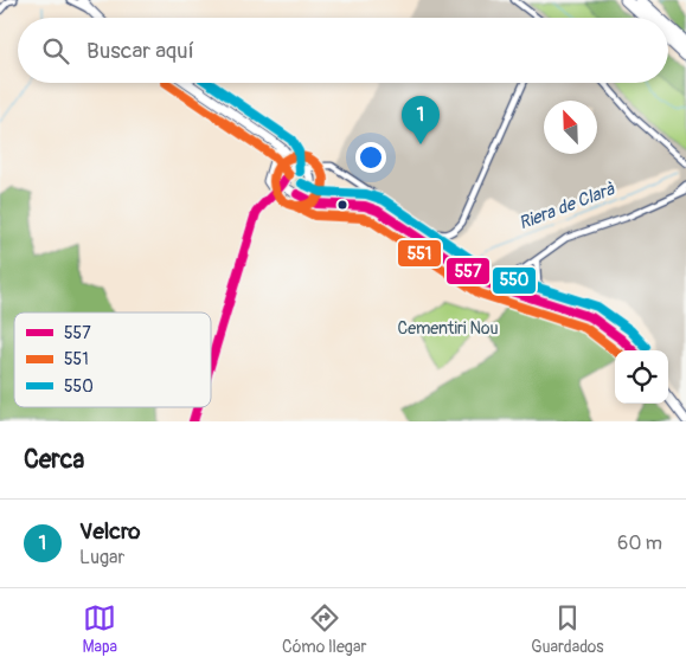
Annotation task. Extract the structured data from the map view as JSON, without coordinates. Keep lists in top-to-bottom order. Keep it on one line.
{"water":["Riera de Clarà"],"parks":["Cementiri Nou"],"lines":["transit line 551","transit line 550","transit line 557"],"legend":["557","551","550"],"north":"top left","page":{"search":"Buscar aquí","pins":"1","heading":"Cerca","list":[{"mark":"1","name":"Velcro","note":"Lugar","value":"60 m"}],"nav":["Mapa","Cómo llegar","Guardados"]}}
